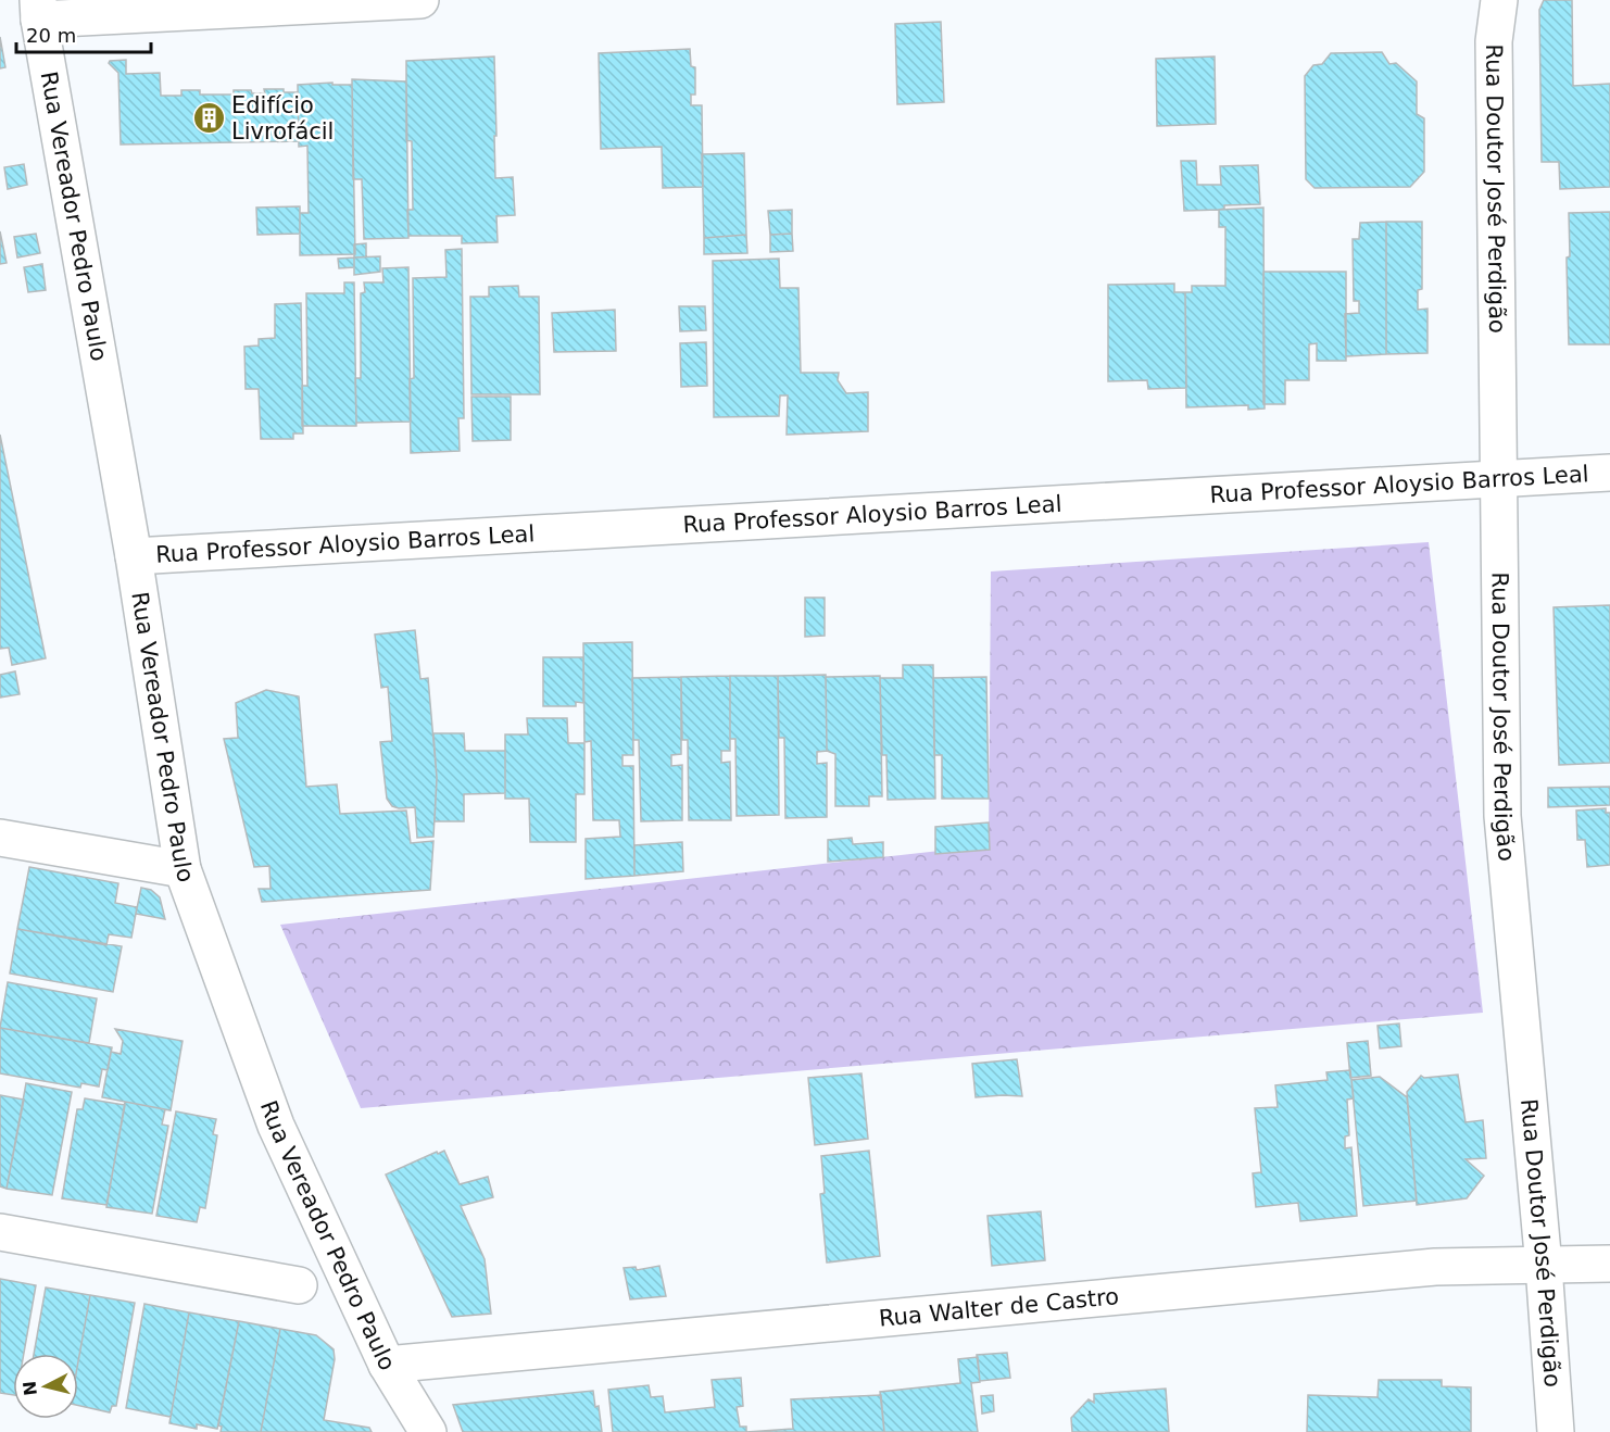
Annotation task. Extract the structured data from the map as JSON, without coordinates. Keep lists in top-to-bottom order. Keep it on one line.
{"streets":{"street":["Rua Doutor José Perdigão","Rua Vereador Pedro Paulo","Rua Professor Aloysio Barros Leal","Rua Walter de Castro"]},"crossings":[["Rua Doutor José Perdigão","Rua Professor Aloysio Barros Leal"],["Rua Doutor José Perdigão","Rua Walter de Castro"],["Rua Vereador Pedro Paulo","Rua Professor Aloysio Barros Leal"],["Rua Vereador Pedro Paulo","Rua Walter de Castro"]],"places":{"building":["Edifício Livrofácil"]},"scale_bar":"20 m","north":"left"}
